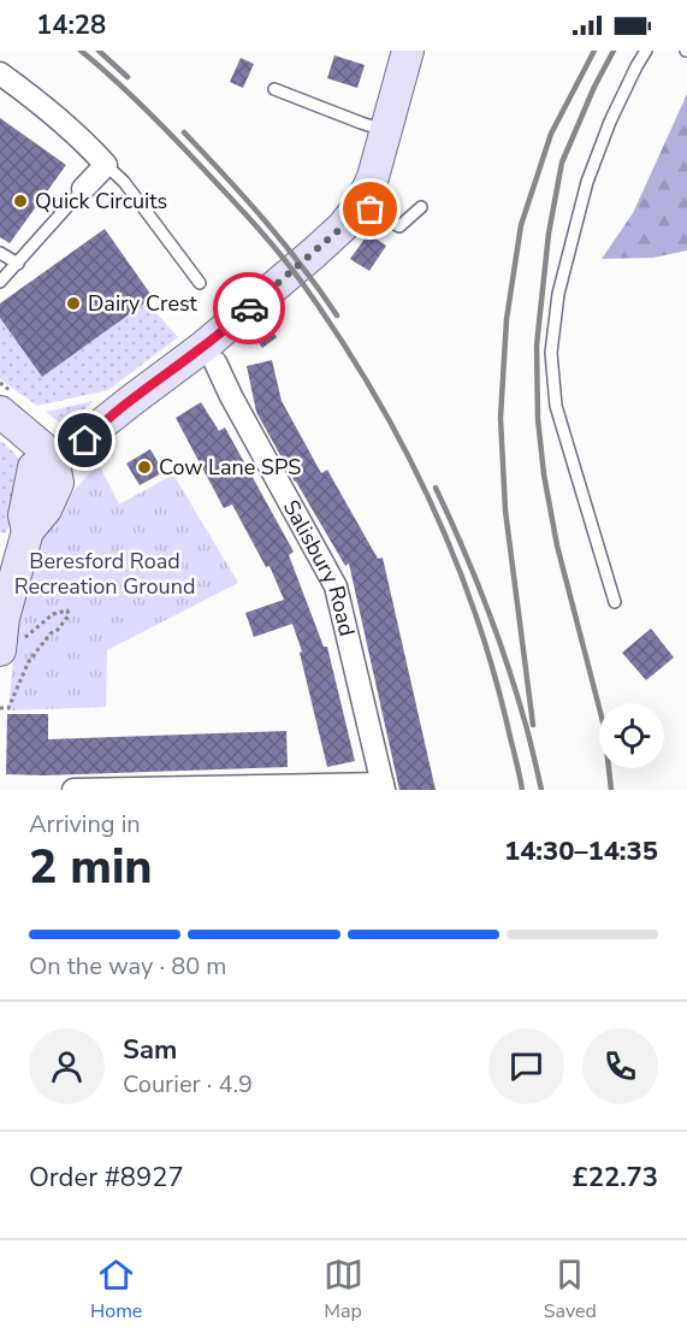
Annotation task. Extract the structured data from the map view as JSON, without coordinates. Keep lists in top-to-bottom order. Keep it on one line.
{"streets":{"street":["Salisbury Road"]},"parks":["Beresford Road Recreation Ground"],"places":["Quick Circuits","Dairy Crest","Cow Lane SPS"],"page":{"status":"14:28","heading":["2 min","Arriving in","14:30–14:35"],"panel":["Sam","Courier · 4.9","Order #8927","£22.73"],"bar":"On the way · 80 m","tabs":["Home","Map","Saved"]}}
